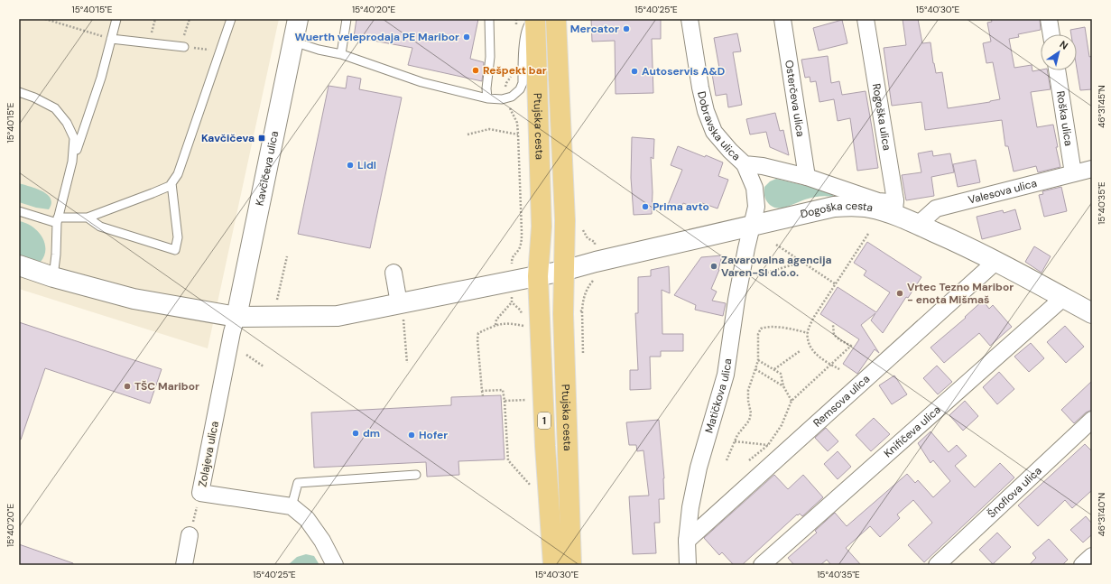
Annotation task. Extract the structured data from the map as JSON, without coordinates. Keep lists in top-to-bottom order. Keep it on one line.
{"streets":{"main road":["Ptujska cesta","1"],"street":["Osterčeva ulica","Rogoška ulica","Roška ulica","Dobravska ulica","Kavčičeva ulica","Valesova ulica","Dogoška cesta","Matičkova ulica","Remsova ulica","Knifičeva ulica","Zolajeva ulica","Šnoflova ulica"]},"crossings":[["Osterčeva ulica","Dobravska ulica"],["Rogoška ulica","Dobravska ulica"],["Rogoška ulica","Dogoška cesta"],["Roška ulica","Valesova ulica"],["Dobravska ulica","Dogoška cesta"],["Dobravska ulica","Matičkova ulica"],["Ptujska cesta","Dogoška cesta"],["Kavčičeva ulica","Zolajeva ulica"],["Valesova ulica","Dogoška cesta"],["Dogoška cesta","Matičkova ulica"],["Dogoška cesta","Remsova ulica"],["Dogoška cesta","Knifičeva ulica"],["Matičkova ulica","Remsova ulica"]],"places":{"other":["Mercator","Wuerth veleprodaja PE Maribor","Rešpekt bar","Autoservis A&D","Lidl","Prima avto","Zavarovalna agencija Varen-SI d.o.o.","Vrtec Tezno Maribor - enota Mišmaš","TŠC Maribor","dm","Hofer"],"transit":["Kavčičeva"]},"north":"top right","coordinates":["15°40'15\"E","15°40'20\"E","15°40'25\"E","15°40'30\"E","46°31'45\"N","15°40'35\"E","46°31'40\"N"]}
